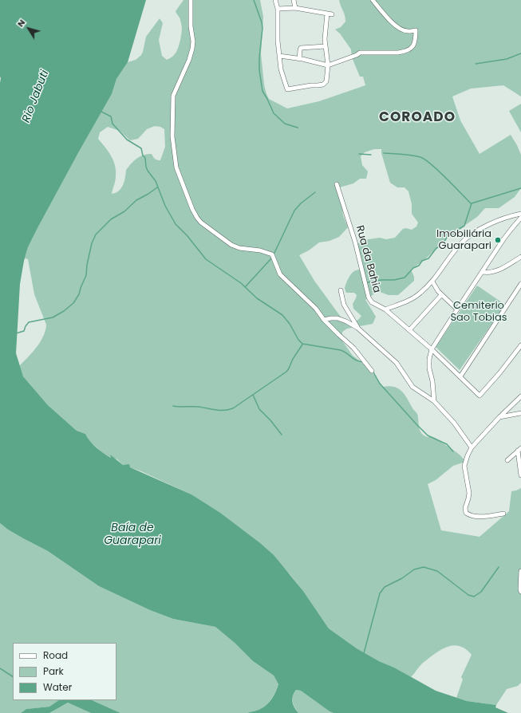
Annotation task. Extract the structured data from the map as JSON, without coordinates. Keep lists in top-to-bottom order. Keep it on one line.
{"streets":{"street":["Rua da Bahia"]},"districts":["COROADO"],"water":["Rio Jabuti","Baía de Guarapari"],"parks":["Cemiterio Sao Tobias"],"places":["Imobiliária Guarapari"],"legend":["Road","Park","Water"],"north":"top left"}
